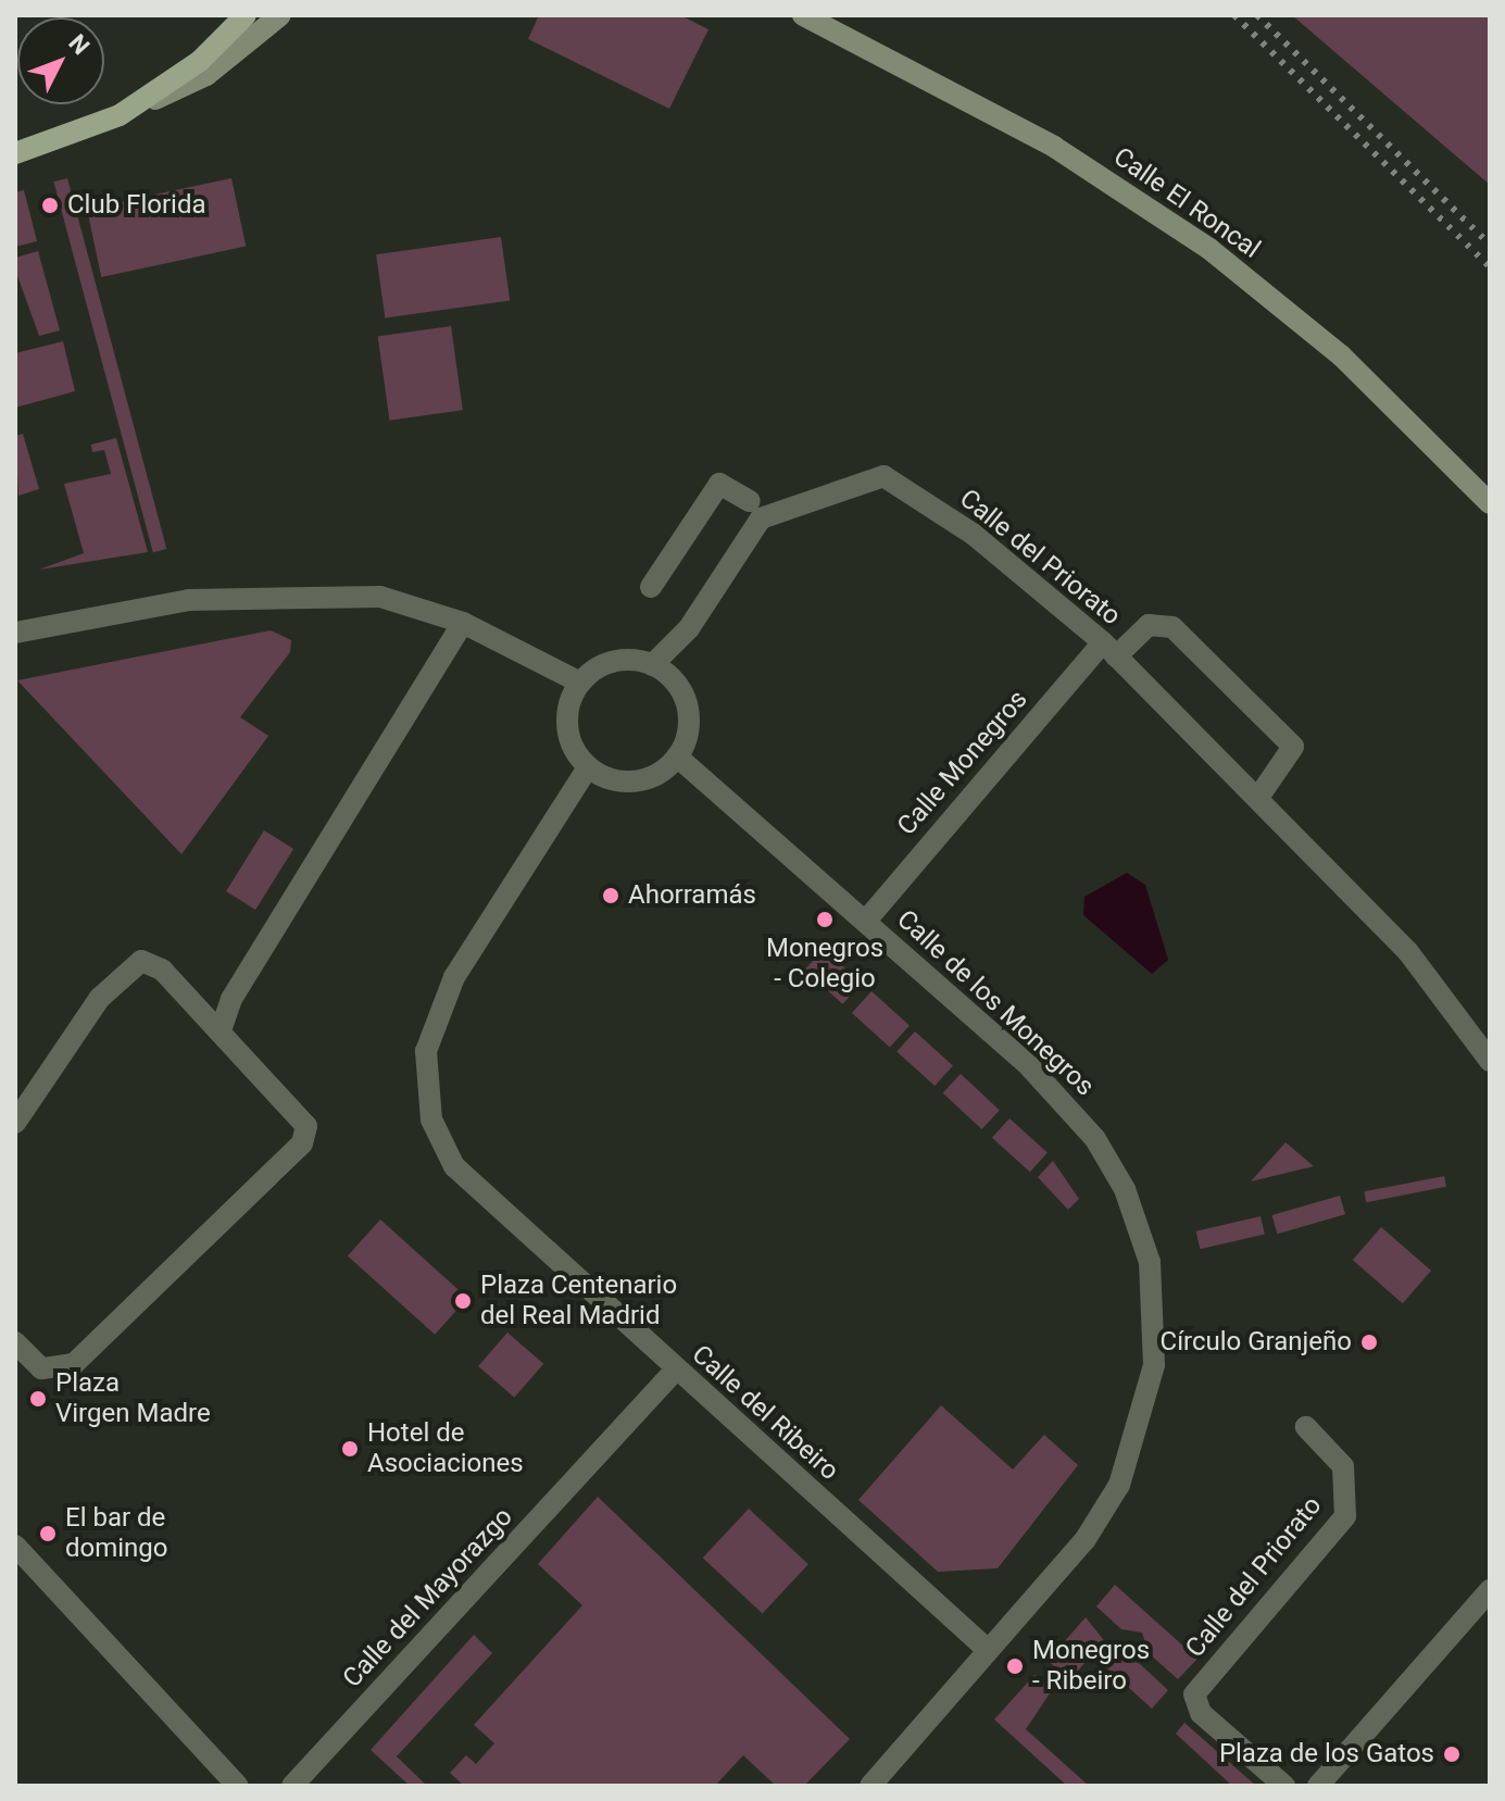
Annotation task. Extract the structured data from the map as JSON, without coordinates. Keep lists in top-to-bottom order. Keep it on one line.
{"streets":{"street":["Calle El Roncal","Calle del Priorato","Calle Monegros","Calle de los Monegros","Calle del Ribeiro","Calle del Mayorazgo"]},"crossings":[["Calle del Priorato","Calle Monegros"],["Calle del Priorato","Calle de los Monegros"],["Calle del Priorato","Calle del Ribeiro"],["Calle Monegros","Calle de los Monegros"],["Calle de los Monegros","Calle del Ribeiro"],["Calle del Ribeiro","Calle del Mayorazgo"]],"places":["Club Florida","Ahorramás","Monegros - Colegio","Plaza Centenario del Real Madrid","Círculo Granjeño","Plaza Virgen Madre","Hotel de Asociaciones","El bar de domingo","Monegros - Ribeiro","Plaza de los Gatos"],"north":"top right"}
